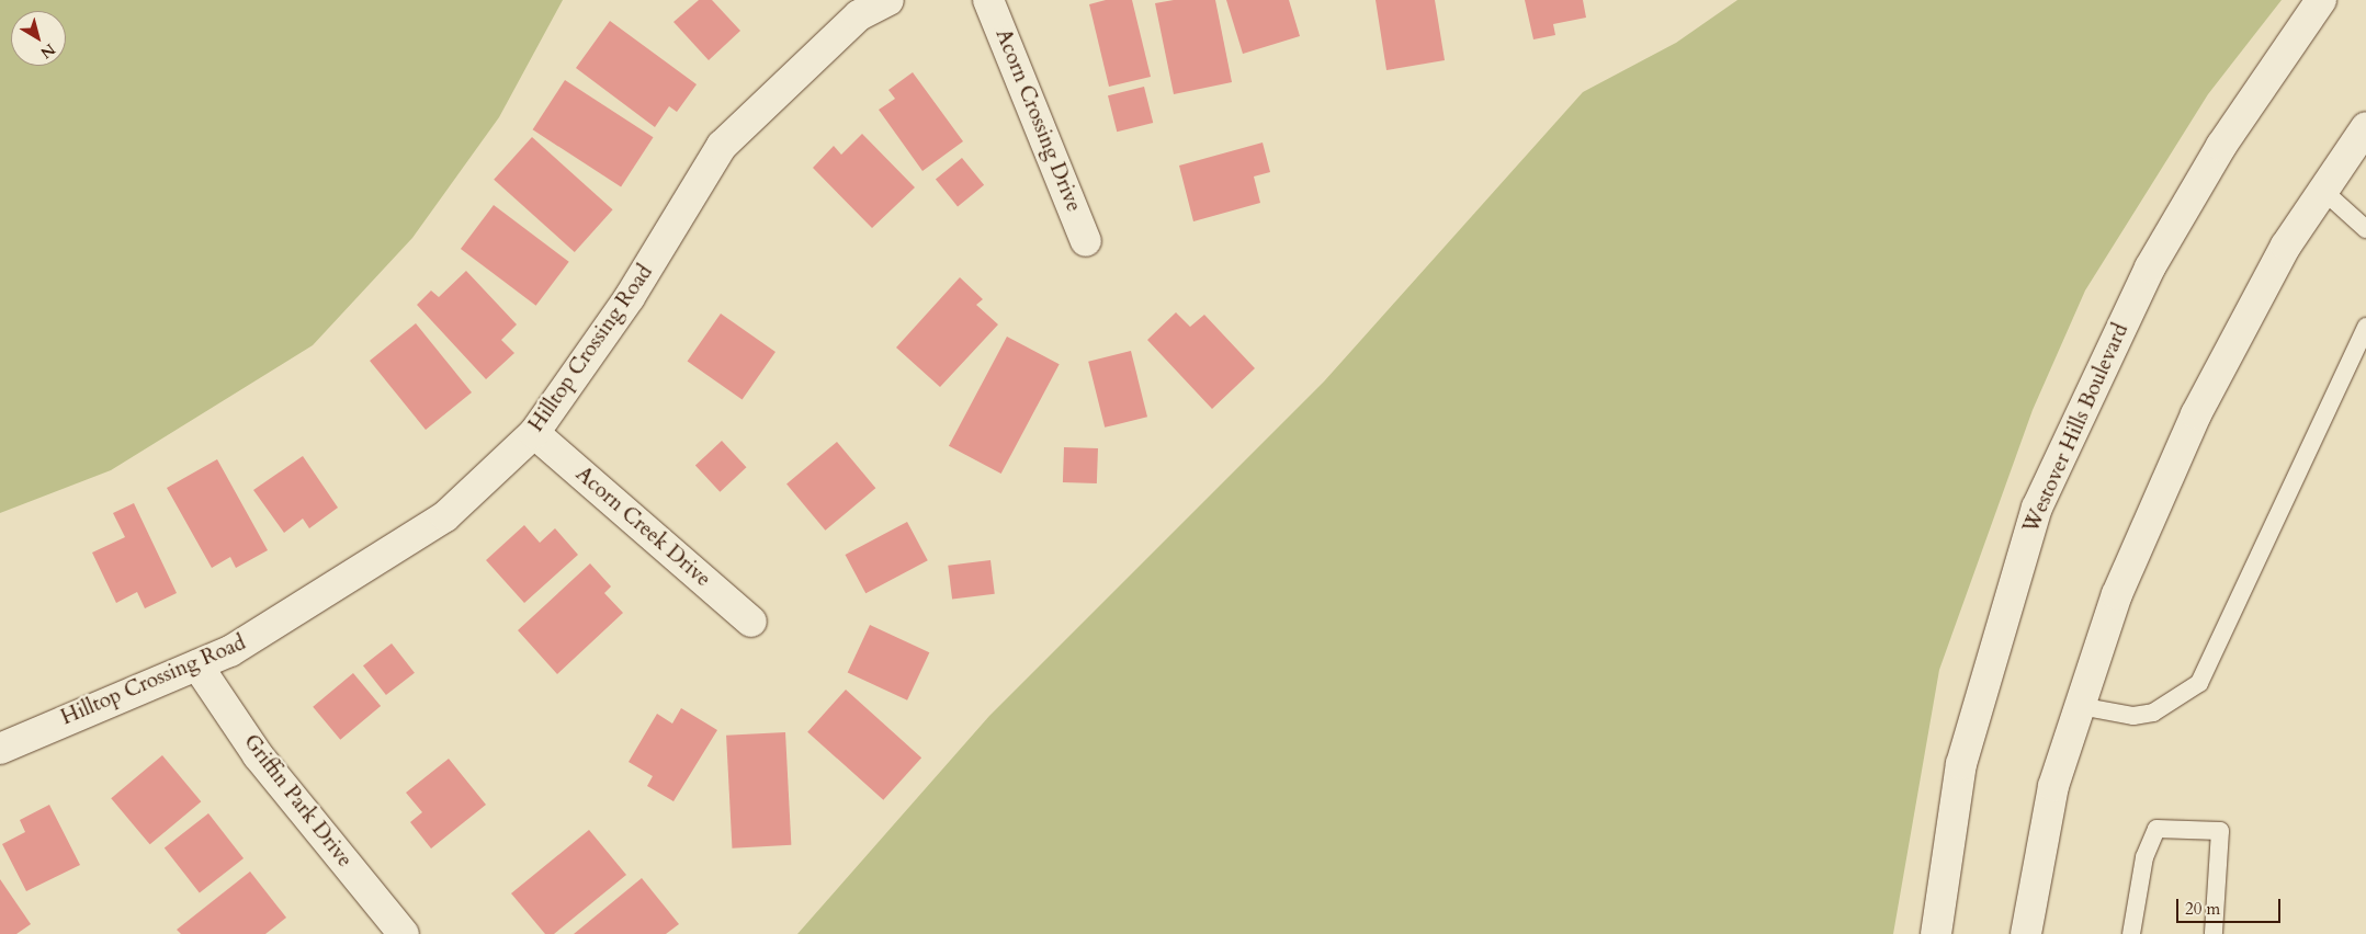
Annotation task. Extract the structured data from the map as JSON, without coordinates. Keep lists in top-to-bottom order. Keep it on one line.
{"streets":{"street":["Acorn Crossing Drive","Hilltop Crossing Road","Westover Hills Boulevard","Acorn Creek Drive","Griffin Park Drive"]},"crossings":[["Hilltop Crossing Road","Acorn Creek Drive"],["Hilltop Crossing Road","Griffin Park Drive"]],"scale_bar":"20 m","north":"bottom right"}
